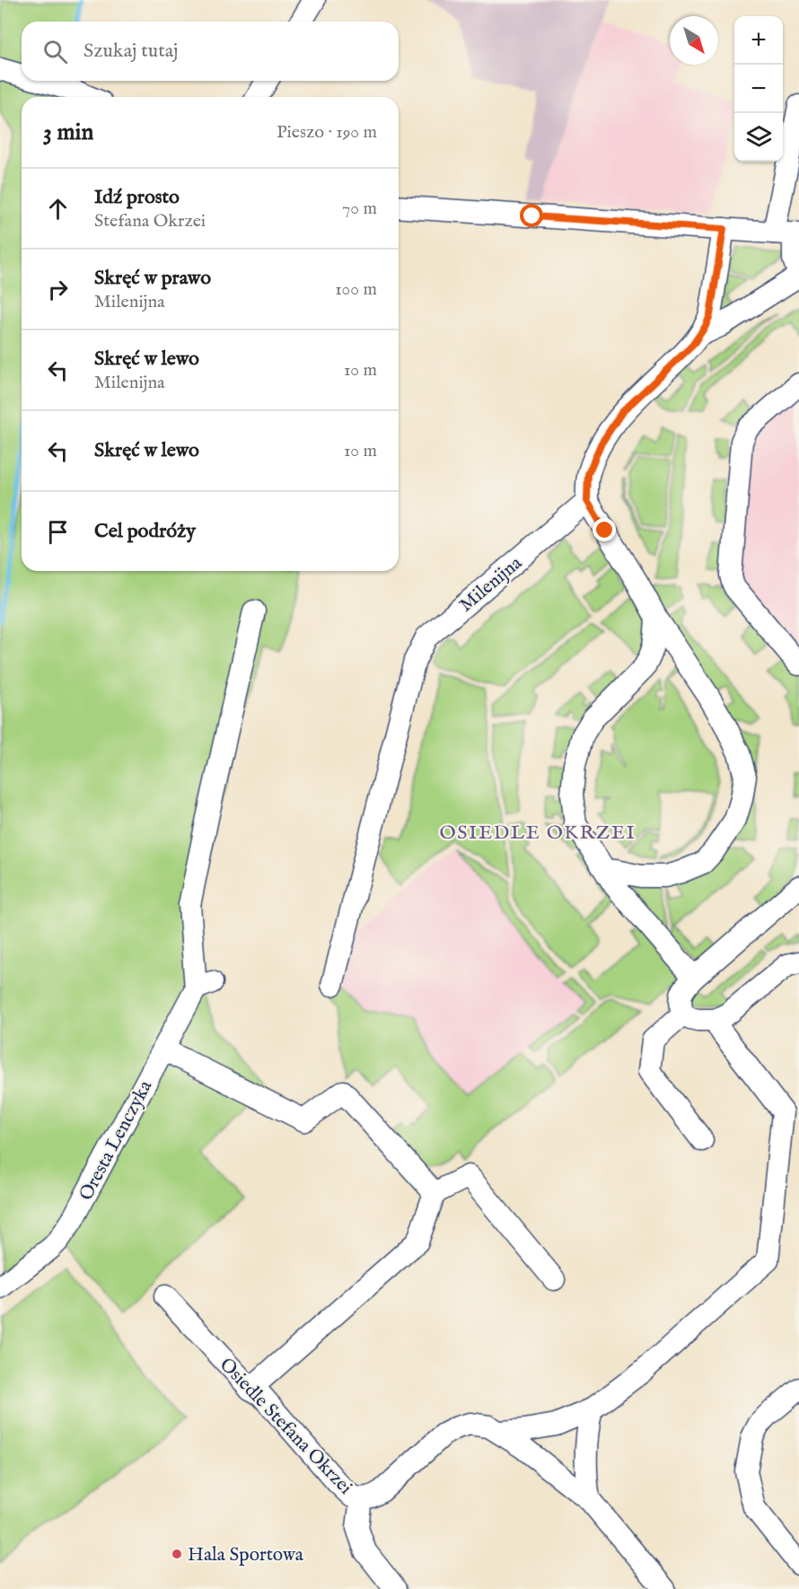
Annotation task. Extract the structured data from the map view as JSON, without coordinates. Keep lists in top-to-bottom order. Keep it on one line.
{"streets":{"street":["Milenijna","Oresta Lenczyka","Osiedle Stefana Okrzei"]},"districts":["OSIEDLE OKRZEI"],"places":["Hala Sportowa"],"north":"bottom right","page":{"map_buttons":["+","−"],"search":"Szukaj tutaj","heading":["3 min","Pieszo · 190 m"],"list":[["Idź prosto","Stefana Okrzei","70 m"],["Skręć w prawo","Milenijna","100 m"],["Skręć w lewo","Milenijna","10 m"],["Skręć w lewo","10 m"],"Cel podróży"]}}
